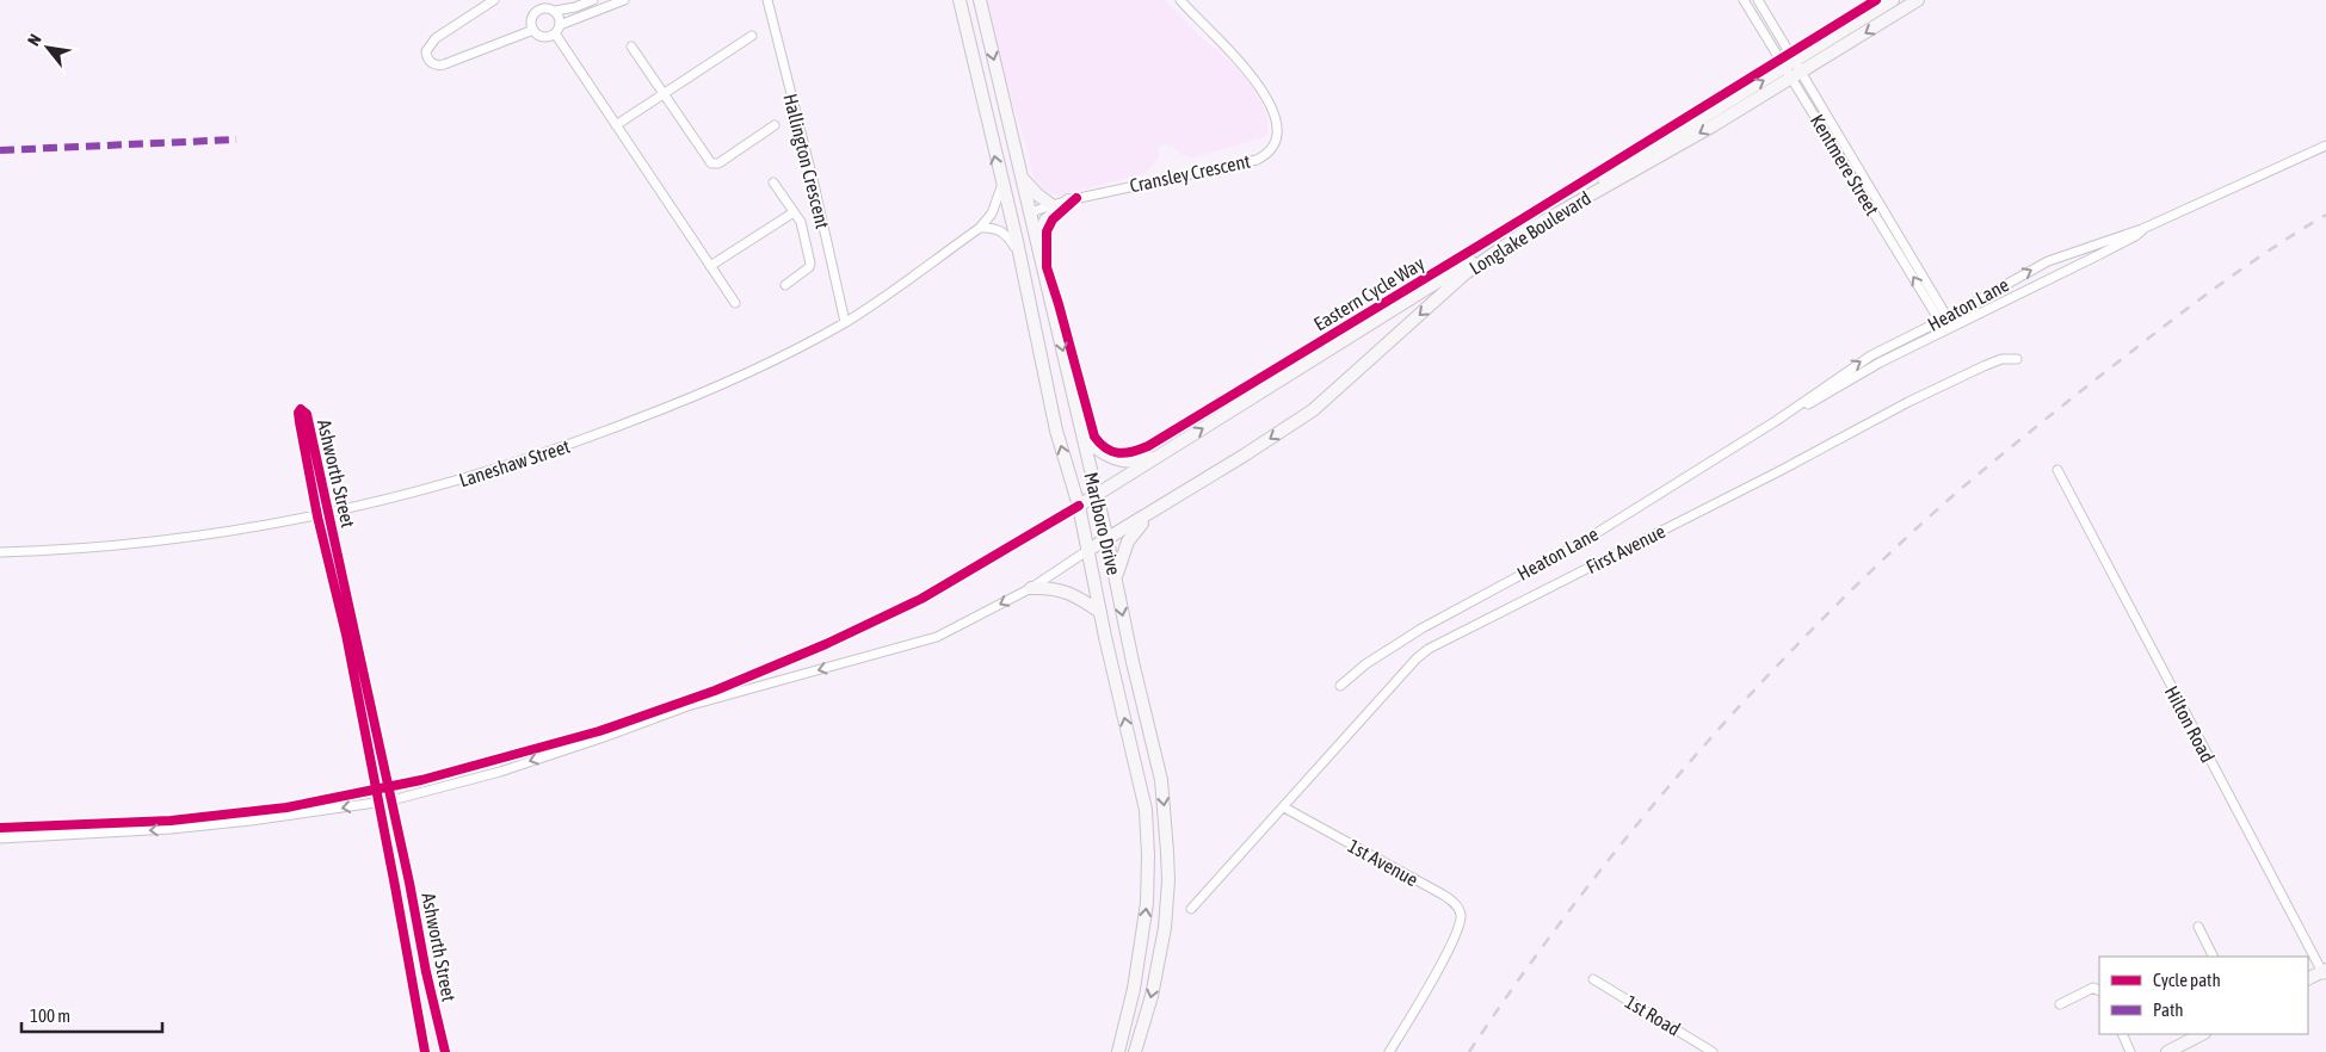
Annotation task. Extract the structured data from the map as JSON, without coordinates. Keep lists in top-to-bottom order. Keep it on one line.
{"streets":{"main road":["Longlake Boulevard","Marlboro Drive"],"street":["Hallington Crescent","Kentmere Street","Cransley Crescent","Heaton Lane","Laneshaw Street","Ashworth Street","First Avenue","Hilton Road","1st Avenue","1st Road"],"cycle path":["Eastern Cycle Way"]},"crossings":[["Hallington Crescent","Laneshaw Street"],["Kentmere Street","Longlake Boulevard"],["Kentmere Street","Heaton Lane"],["Cransley Crescent","Marlboro Drive"],["Longlake Boulevard","Marlboro Drive"],["Laneshaw Street","Ashworth Street"],["Laneshaw Street","Marlboro Drive"],["First Avenue","1st Avenue"]],"legend":["Cycle path","Path"],"scale_bar":"100 m","north":"top left"}
